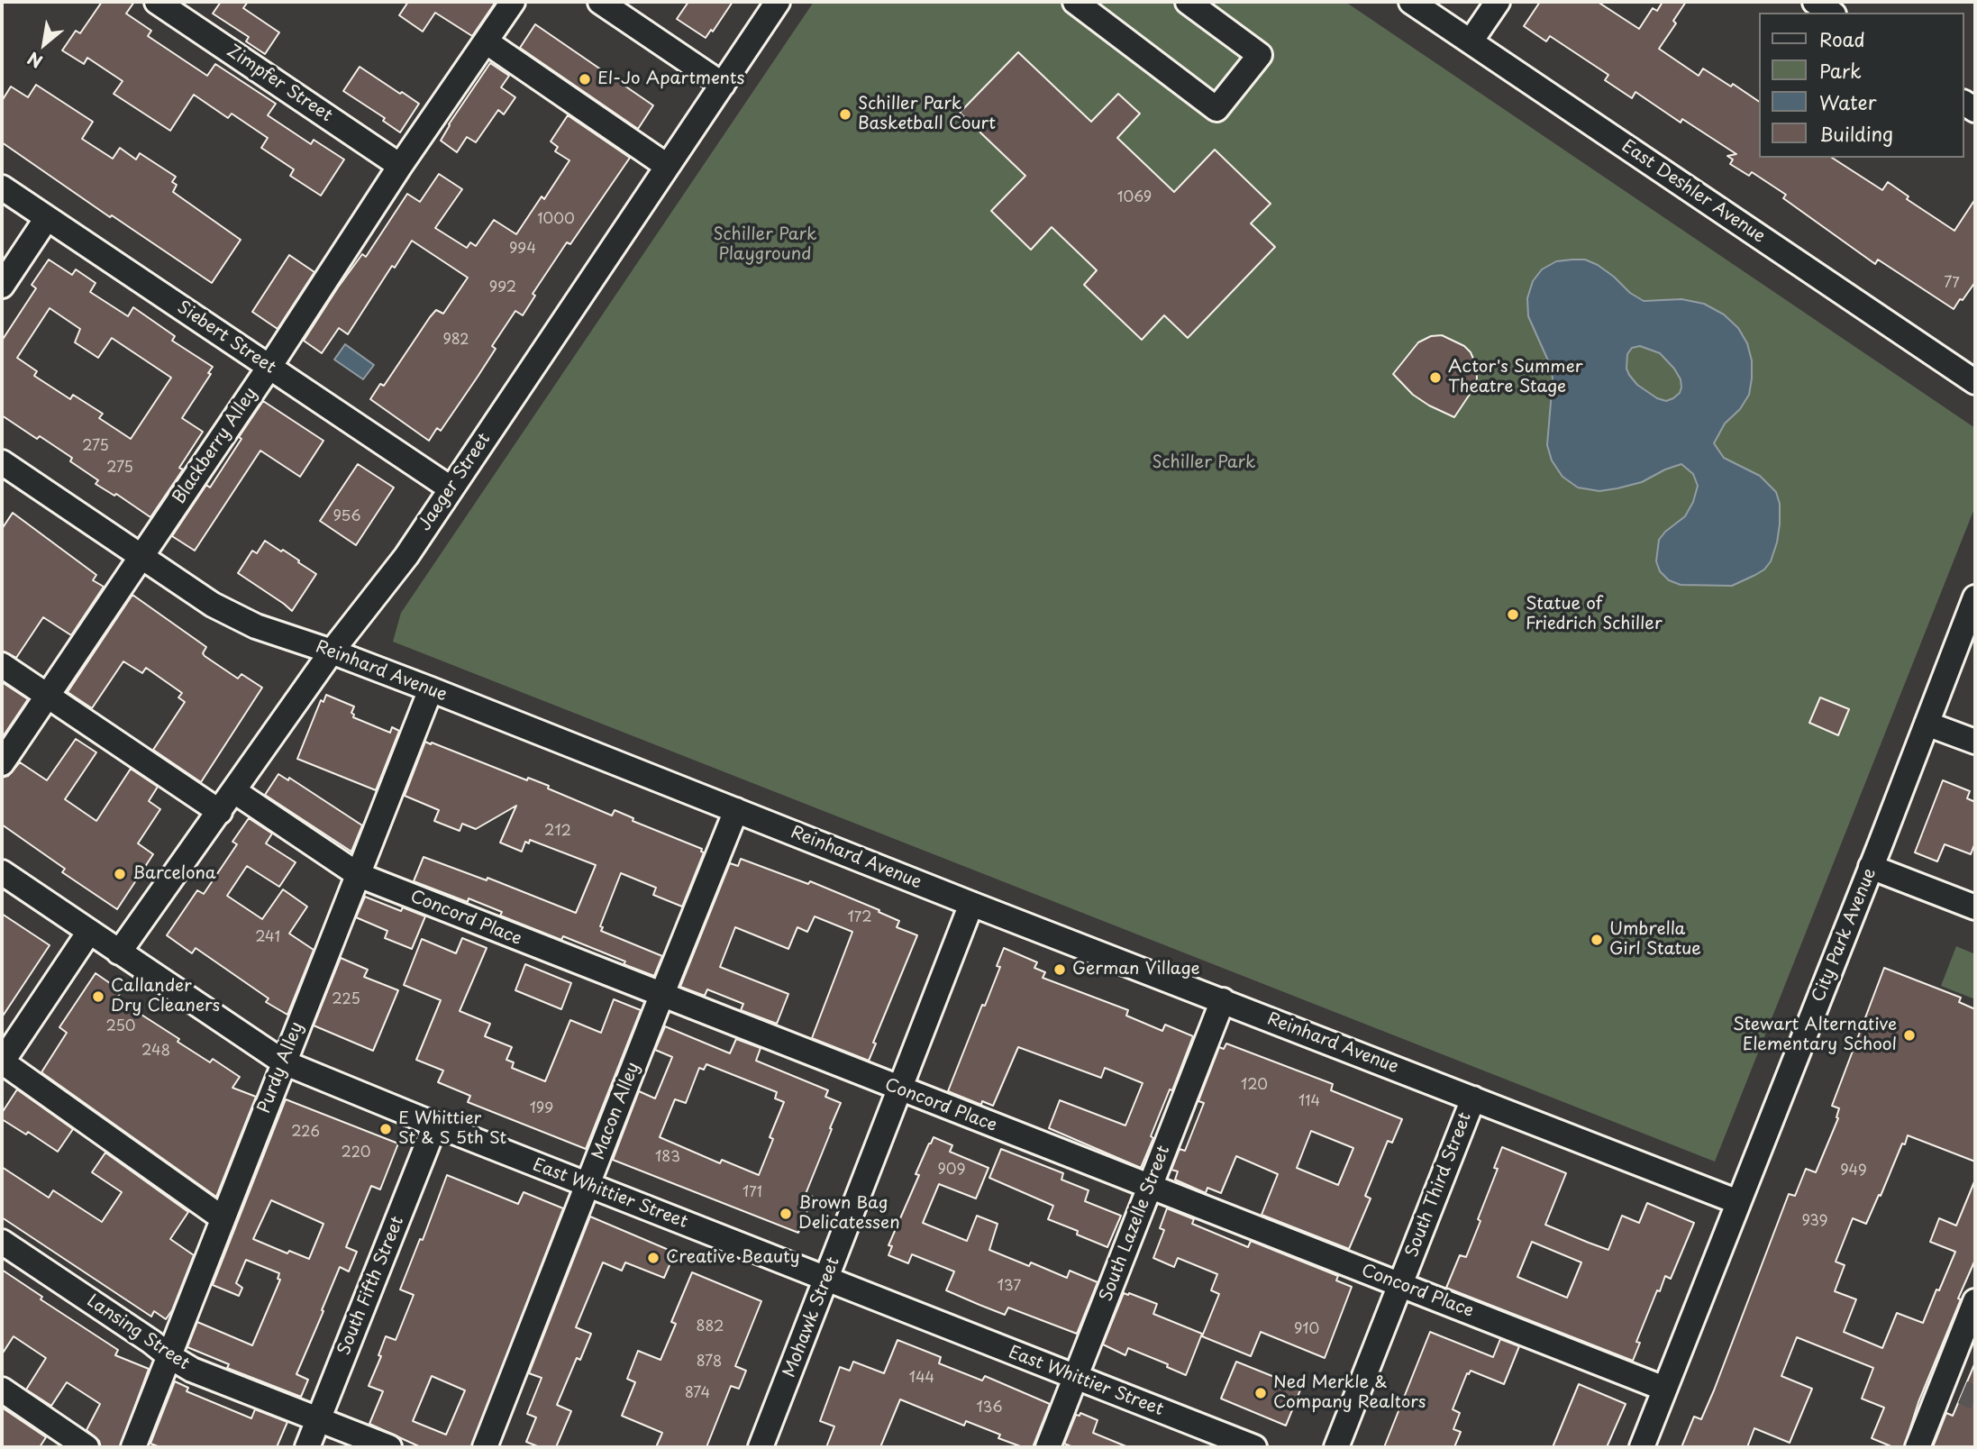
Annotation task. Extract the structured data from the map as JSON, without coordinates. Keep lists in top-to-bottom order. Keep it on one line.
{"streets":{"street":["Zimpfer Street","East Deshler Avenue","Siebert Street","Blackberry Alley","Jaeger Street","Reinhard Avenue","Concord Place","City Park Avenue","Purdy Alley","Macon Alley","South Third Street","East Whittier Street","South Lazelle Street","South Fifth Street","Mohawk Street","Lansing Street"]},"crossings":[["Zimpfer Street","Blackberry Alley"],["Siebert Street","Blackberry Alley"],["Siebert Street","Jaeger Street"],["Blackberry Alley","Reinhard Avenue"],["Jaeger Street","Reinhard Avenue"],["Jaeger Street","Concord Place"],["Jaeger Street","East Whittier Street"],["Reinhard Avenue","City Park Avenue"],["Reinhard Avenue","Purdy Alley"],["Reinhard Avenue","Macon Alley"],["Reinhard Avenue","South Third Street"],["Reinhard Avenue","South Lazelle Street"],["Reinhard Avenue","Mohawk Street"],["Concord Place","City Park Avenue"],["Concord Place","Purdy Alley"],["Concord Place","Macon Alley"],["Concord Place","South Third Street"],["Concord Place","South Lazelle Street"],["Concord Place","Mohawk Street"],["Purdy Alley","East Whittier Street"],["Purdy Alley","Lansing Street"],["Macon Alley","East Whittier Street"],["East Whittier Street","South Lazelle Street"],["East Whittier Street","South Fifth Street"],["East Whittier Street","Mohawk Street"],["South Fifth Street","Lansing Street"]],"parks":["Schiller Park Playground","Schiller Park"],"places":["El-Jo Apartments","Schiller Park Basketball Court","Actor's Summer Theatre Stage","Statue of Friedrich Schiller","Barcelona","Umbrella Girl Statue","German Village","Callander Dry Cleaners","Stewart Alternative Elementary School","E Whittier St & S 5th St","Brown Bag Delicatessen","Creative Beauty","Ned Merkle & Company Realtors"],"house_numbers":["1069","1000","994","77","992","982","275","275","956","212","172","241","225","250","248","120","114","199","226","220","183","909","949","171","939","137","882","910","878","144","874","136"],"legend":["Road","Park","Water","Building"],"north":"bottom left"}
